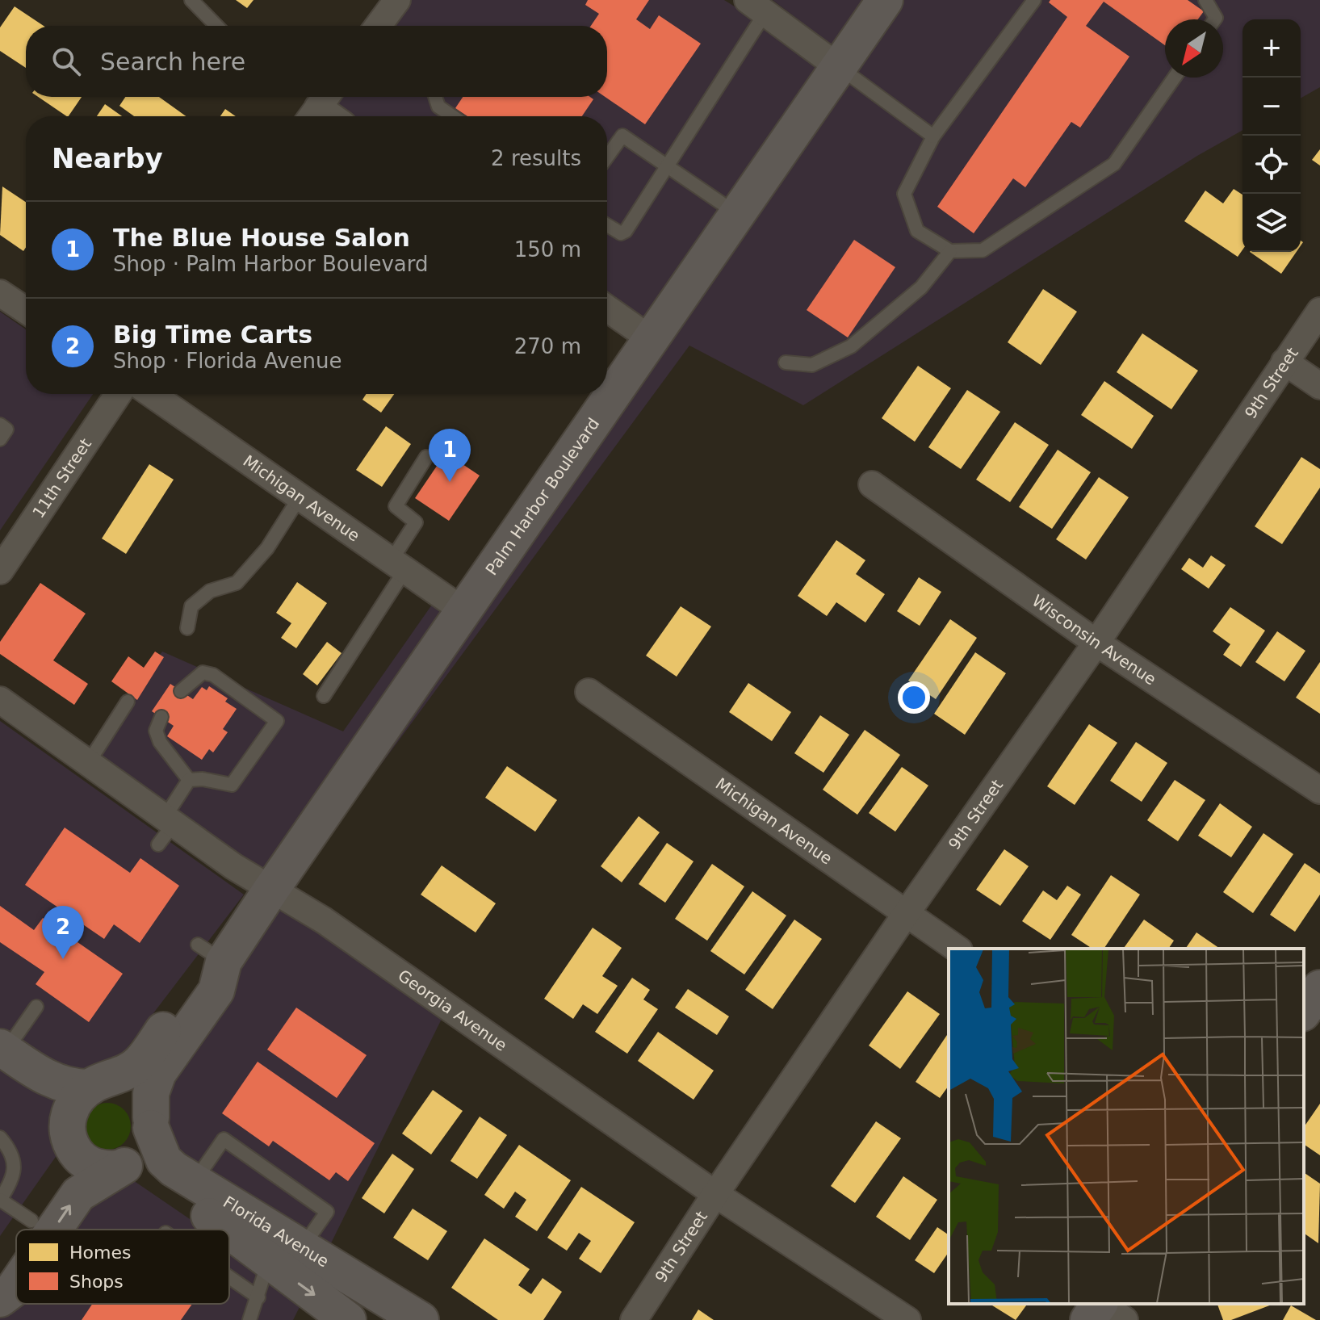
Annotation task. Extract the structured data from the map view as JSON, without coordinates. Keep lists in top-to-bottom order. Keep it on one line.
{"streets":{"main road":["Palm Harbor Boulevard","Florida Avenue"],"street":["9th Street","11th Street","Michigan Avenue","Wisconsin Avenue","Georgia Avenue"]},"crossings":[["9th Street","Michigan Avenue"],["9th Street","Wisconsin Avenue"],["9th Street","Georgia Avenue"],["Palm Harbor Boulevard","Michigan Avenue"],["Palm Harbor Boulevard","Georgia Avenue"],["Palm Harbor Boulevard","Florida Avenue"]],"legend":["Homes","Shops"],"north":"bottom left","page":{"map_buttons":["+","−"],"search":"Search here","heading":["Nearby","2 results"],"list":[{"mark":"1","name":"The Blue House Salon","note":"Shop · Palm Harbor Boulevard","value":"150 m"},{"mark":"2","name":"Big Time Carts","note":"Shop · Florida Avenue","value":"270 m"}],"pins":["1","2"]}}
